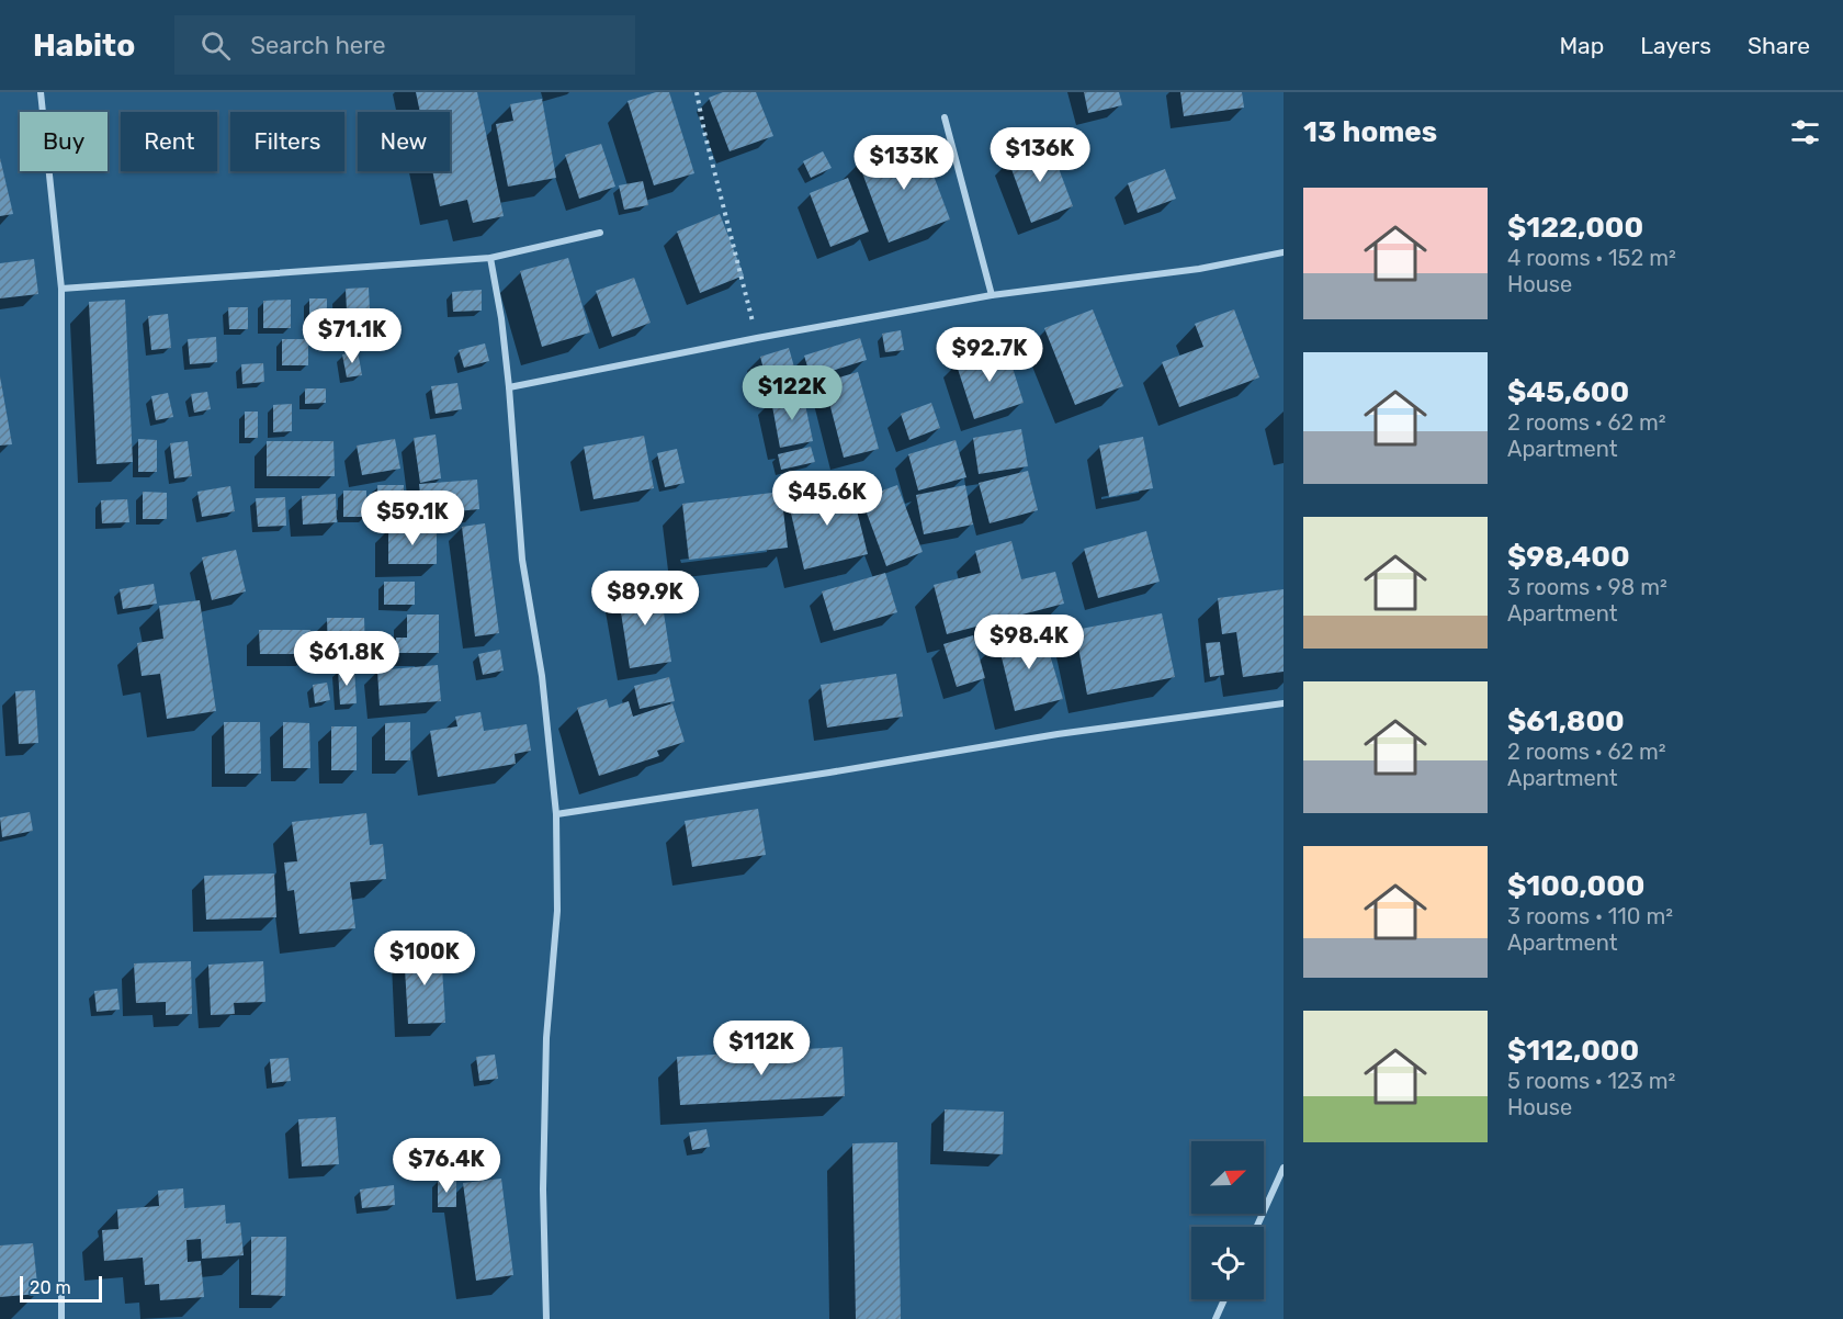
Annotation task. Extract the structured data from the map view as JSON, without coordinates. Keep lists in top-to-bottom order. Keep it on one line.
{"scale_bar":"20 m","north":"top right","page":{"header":"Habito","search":"Search here","nav":["Map","Layers","Share"],"heading":"13 homes","chip":["Buy","Rent","Filters","New"],"price":["$136K","$133K","$71.1K","$92.7K","$122K","$45.6K","$59.1K","$89.9K","$98.4K","$61.8K","$100K","$112K","$76.4K"],"list":[{"name":"$122,000","note":"4 rooms · 152 m² · House"},{"name":"$45,600","note":"2 rooms · 62 m² · Apartment"},{"name":"$98,400","note":"3 rooms · 98 m² · Apartment"},{"name":"$61,800","note":"2 rooms · 62 m² · Apartment"},{"name":"$100,000","note":"3 rooms · 110 m² · Apartment"},{"name":"$112,000","note":"5 rooms · 123 m² · House"}],"scale":"20 m"}}
